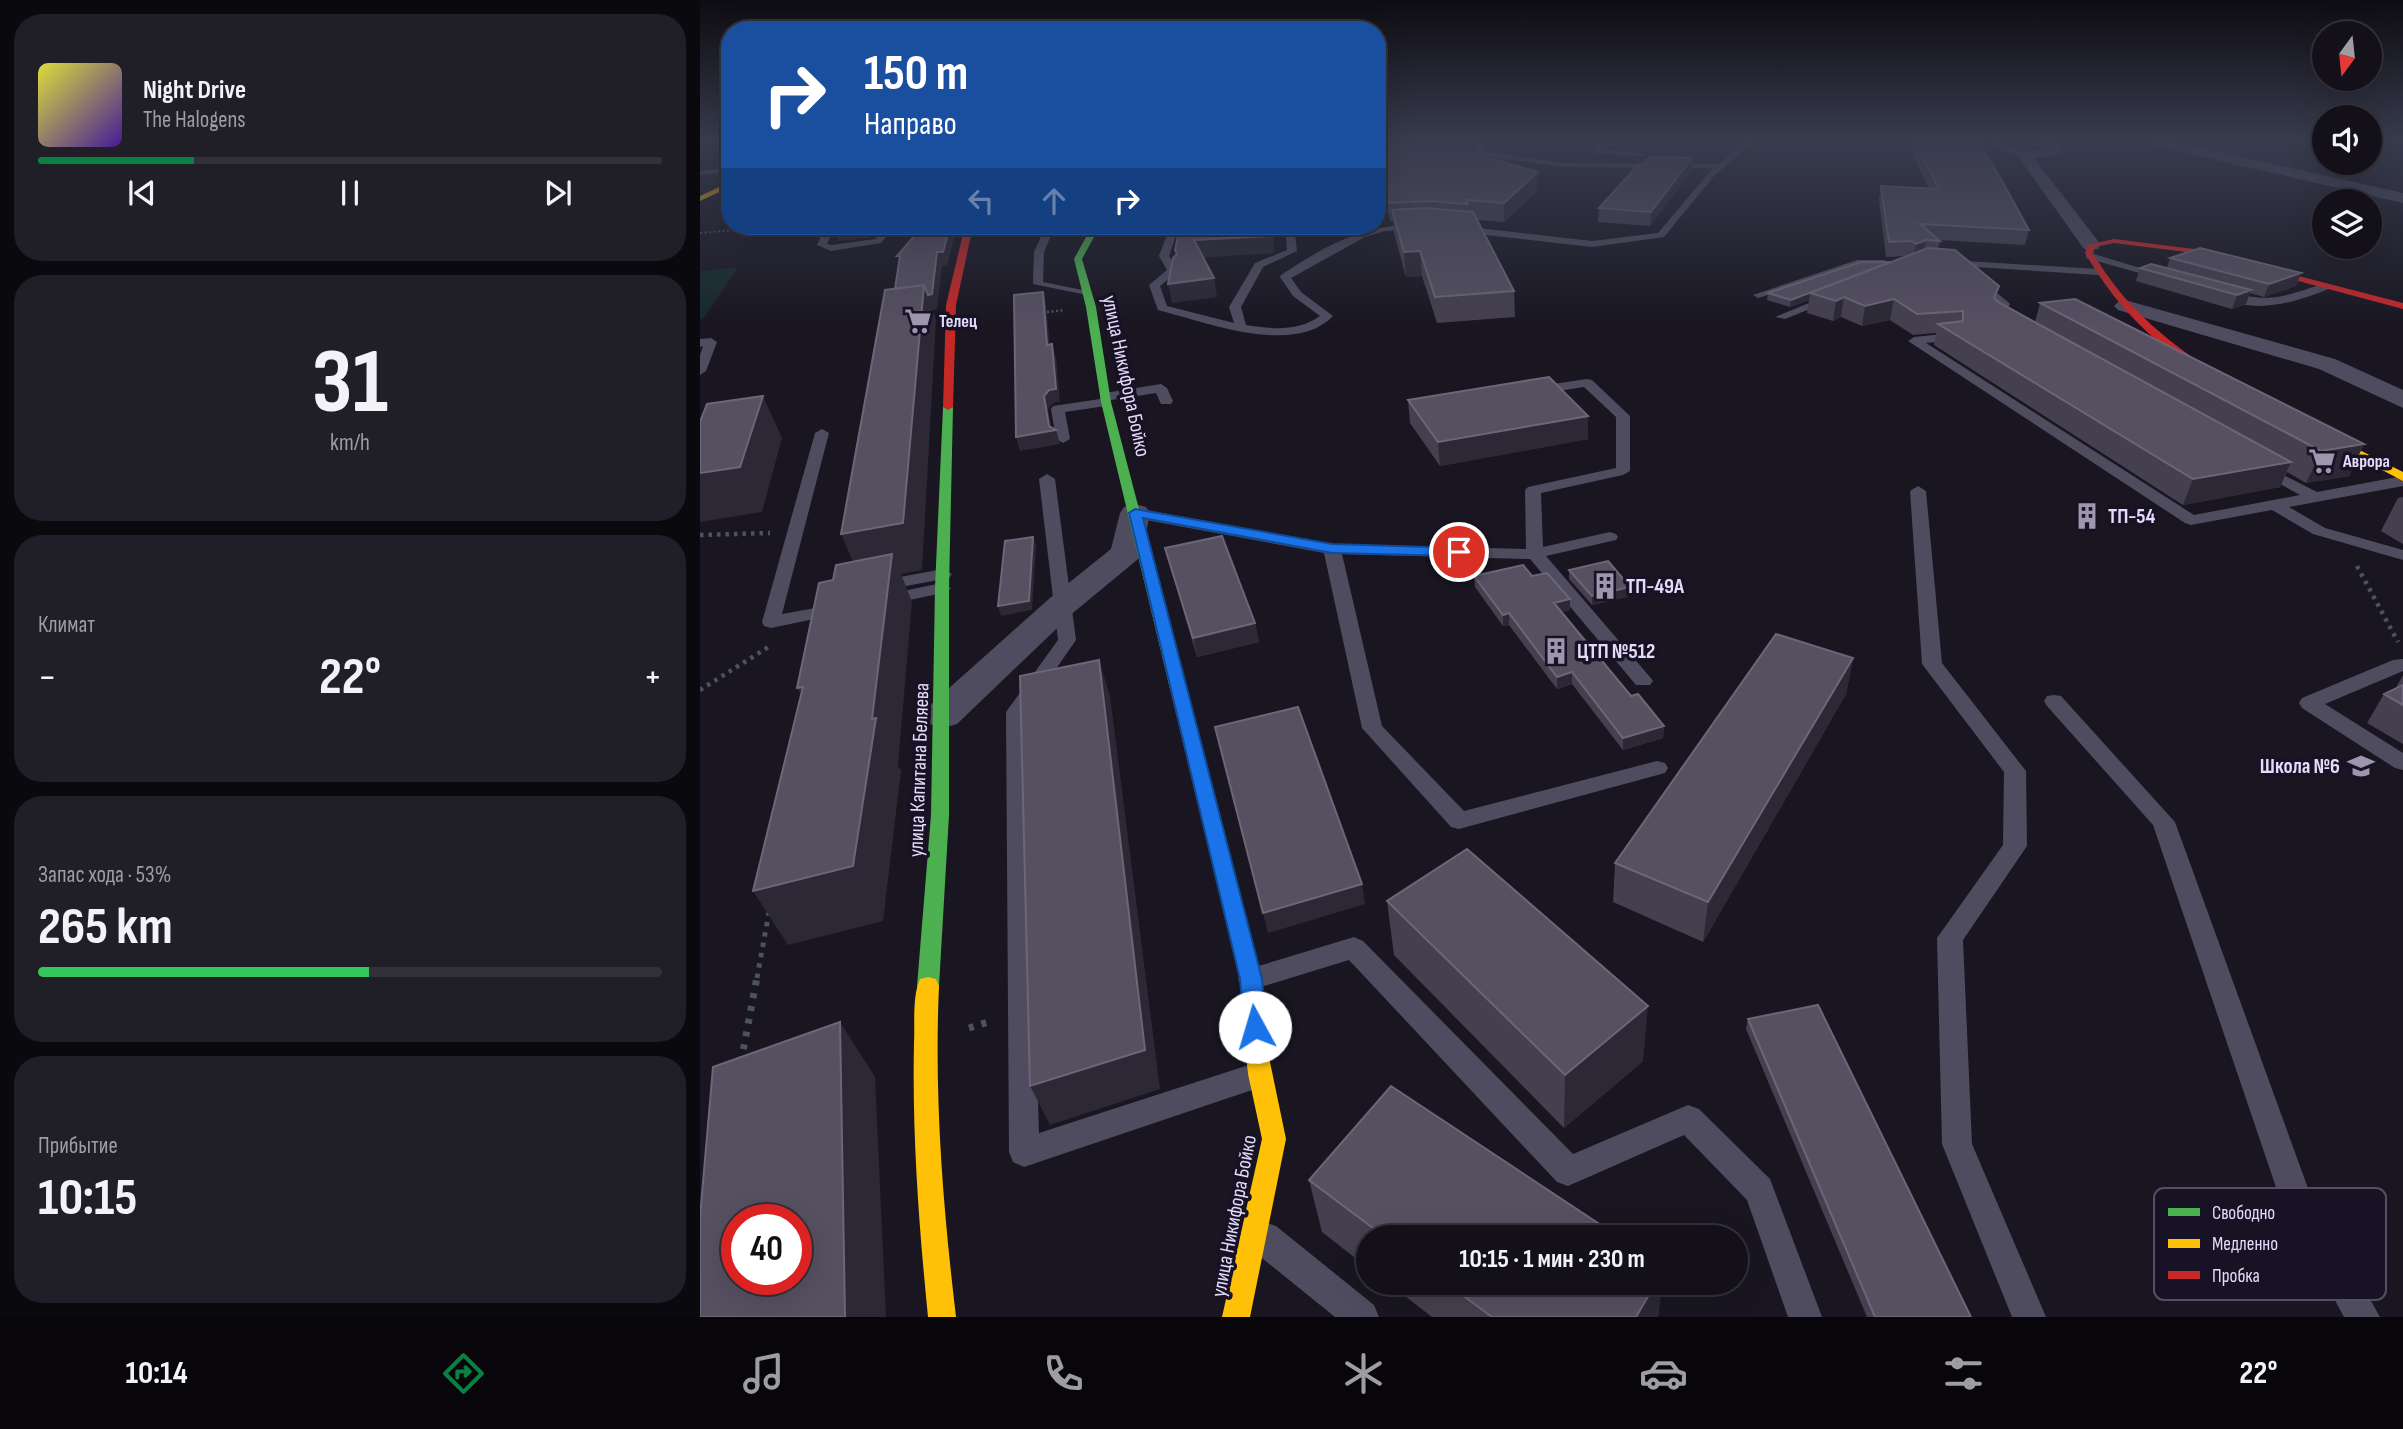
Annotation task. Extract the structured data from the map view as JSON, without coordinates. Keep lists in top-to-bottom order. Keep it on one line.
{"streets":{"street":["улица Никифора Бойко","улица Капитана Беляева"]},"places":{"supermarket":["Телец","Аврора"],"building":["ТП-54","ТП-49А","ЦТП №512"],"school or university":["Школа №6"]},"legend":["Свободно","Медленно","Пробка"],"north":"bottom","page":{"turn":["150 m","Направо"],"song":["Night Drive","The Halogens"],"tile":[["31","km/h"],"Климат",["Запас хода · 53%","265 km"],["Прибытие","10:15"]],"heat":["−","22°","+"],"limit":"40","trip":"10:15 · 1 мин · 230 m","tabs":["10:14","22°"]}}
